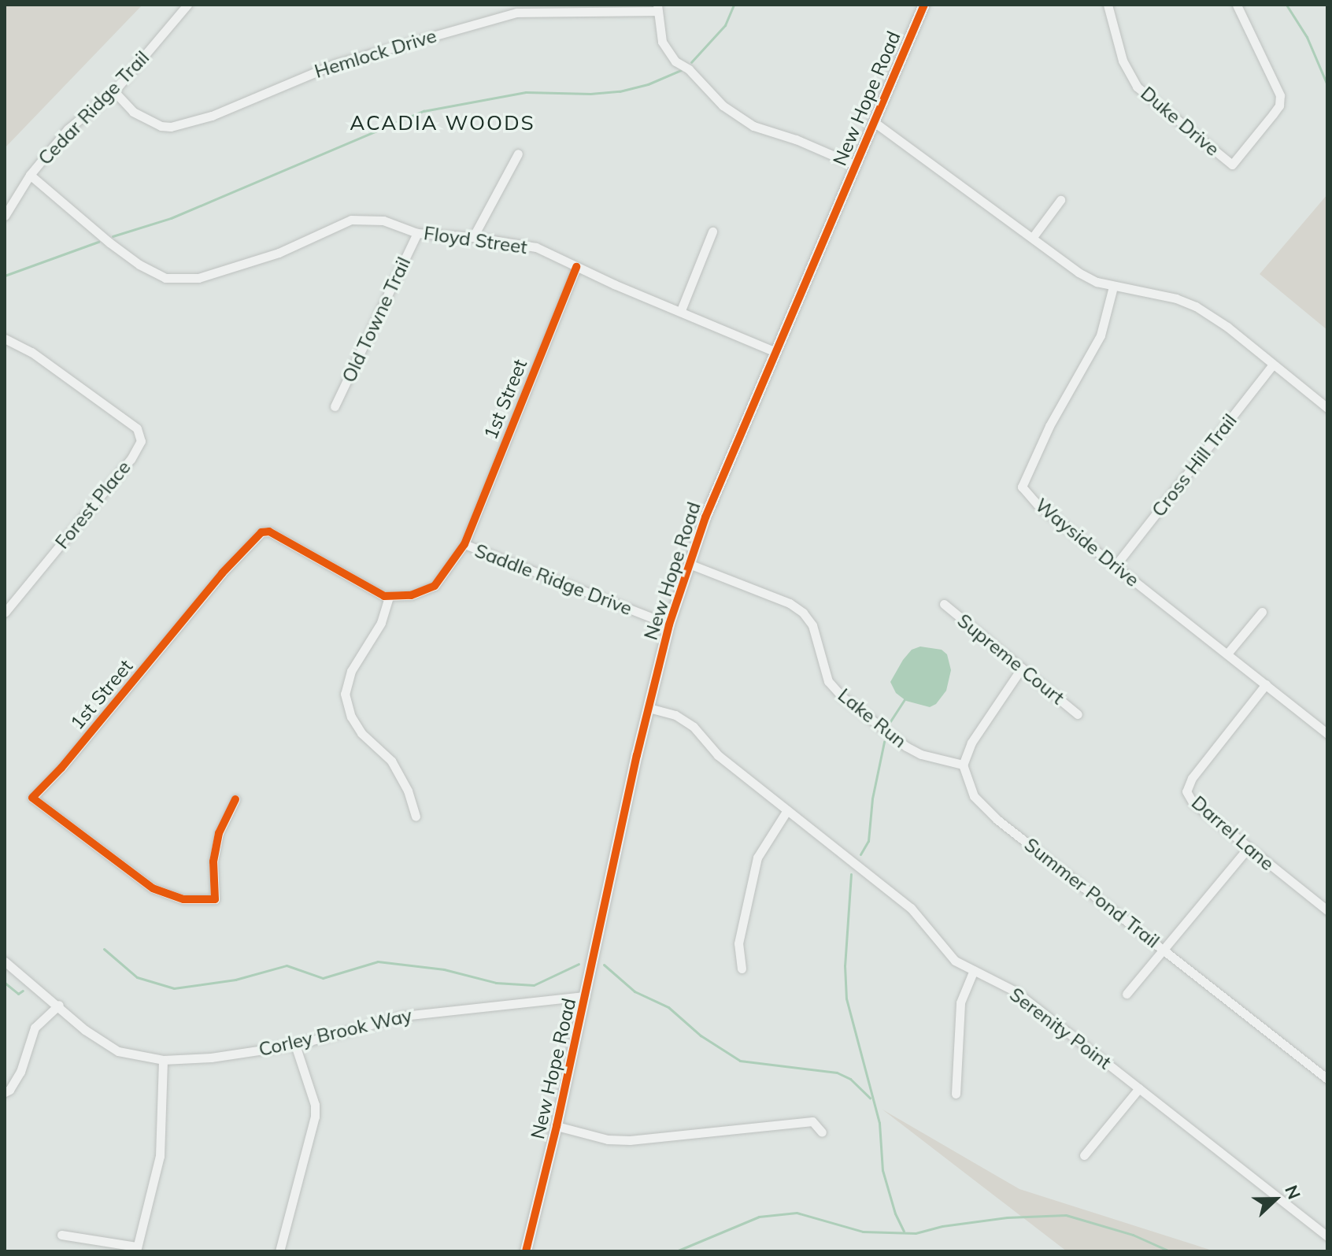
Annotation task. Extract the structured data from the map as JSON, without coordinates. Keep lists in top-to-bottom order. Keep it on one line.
{"streets":{"street":["Hemlock Drive","New Hope Road","Cedar Ridge Trail","Duke Drive","Floyd Street","Old Towne Trail","1st Street","Cross Hill Trail","Forest Place","Wayside Drive","Saddle Ridge Drive","Supreme Court","Lake Run","Darrel Lane","Summer Pond Trail","Serenity Point","Corley Brook Way"]},"crossings":[["Hemlock Drive","Cedar Ridge Trail"],["New Hope Road","Floyd Street"],["New Hope Road","Saddle Ridge Drive"],["New Hope Road","Lake Run"],["New Hope Road","Serenity Point"],["New Hope Road","Corley Brook Way"],["Cedar Ridge Trail","Floyd Street"],["Floyd Street","Old Towne Trail"],["Floyd Street","1st Street"],["1st Street","Saddle Ridge Drive"],["Cross Hill Trail","Wayside Drive"],["Wayside Drive","Darrel Lane"],["Lake Run","Summer Pond Trail"]],"districts":["ACADIA WOODS"],"north":"right"}
